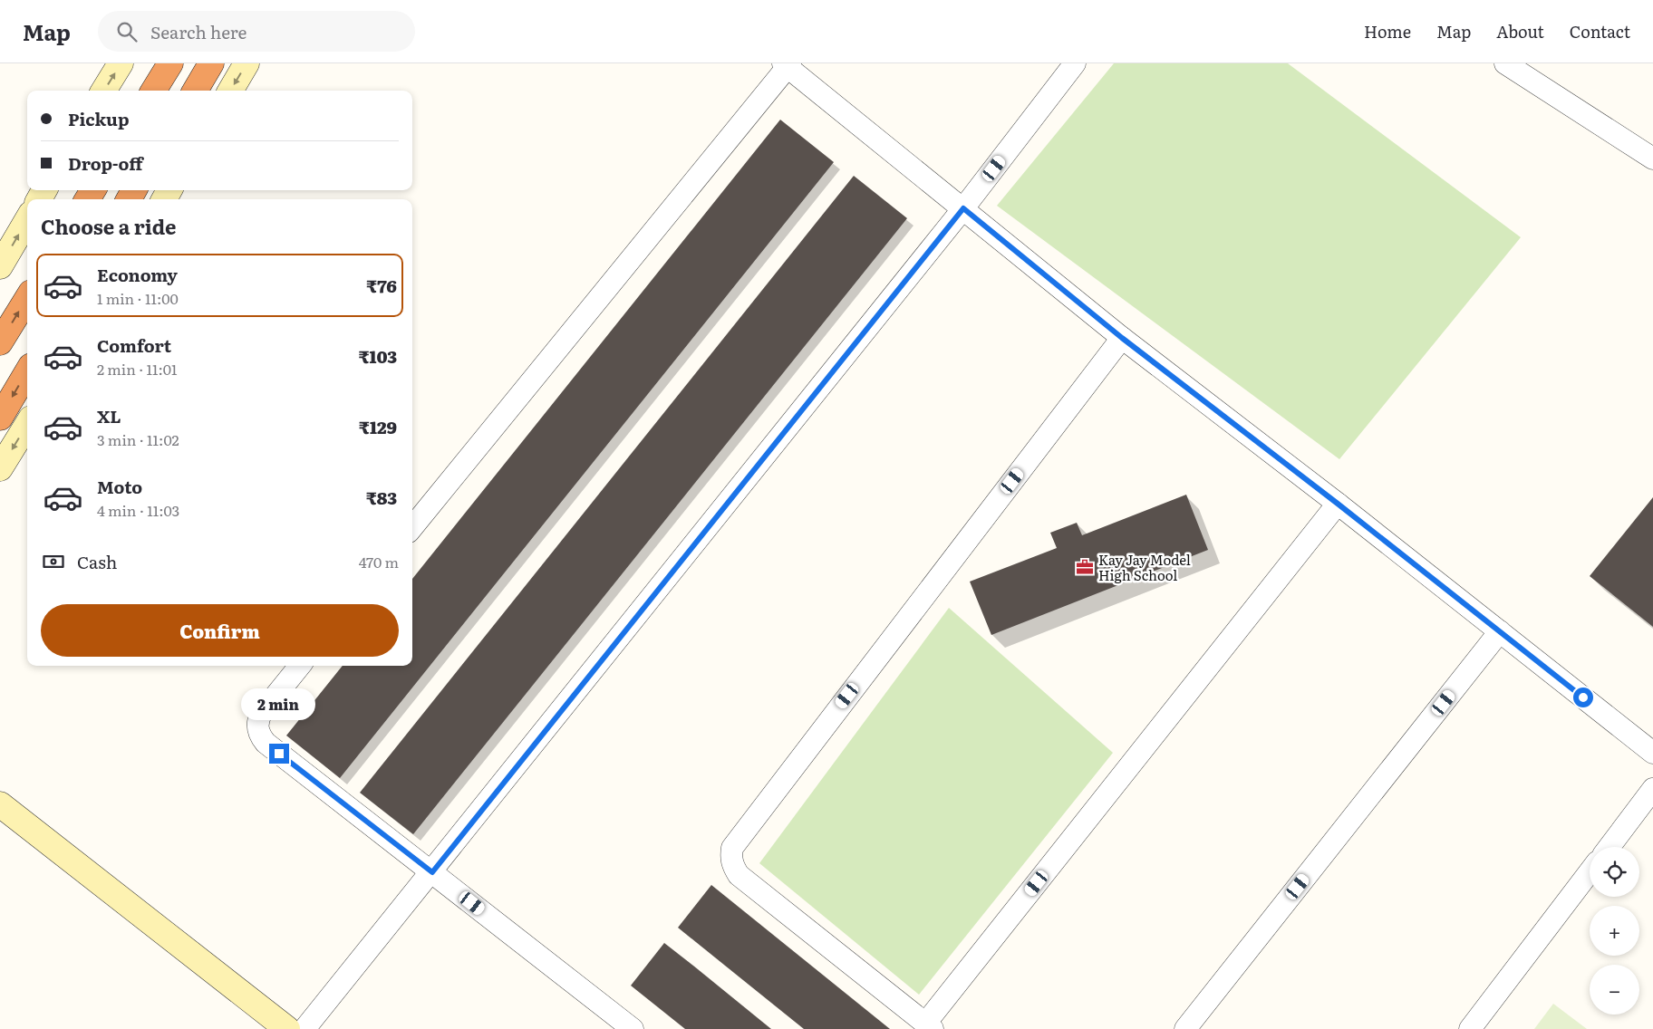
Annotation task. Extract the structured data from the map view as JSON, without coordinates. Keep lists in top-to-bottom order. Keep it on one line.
{"places":{"office":["Kay Jay Model High School"]},"page":{"header":"Map","search":"Search here","nav":["Home","Map","About","Contact"],"banner":["Pickup","Drop-off"],"heading":"Choose a ride","list":[{"name":"Economy","note":"1 min · 11:00","value":"₹76"},{"name":"Comfort","note":"2 min · 11:01","value":"₹103"},{"name":"XL","note":"3 min · 11:02","value":"₹129"},{"name":"Moto","note":"4 min · 11:03","value":"₹83"}],"pay":["Cash","470 m"],"buttons":"Confirm","bubble":"2 min","map_buttons":["+","−"]}}
